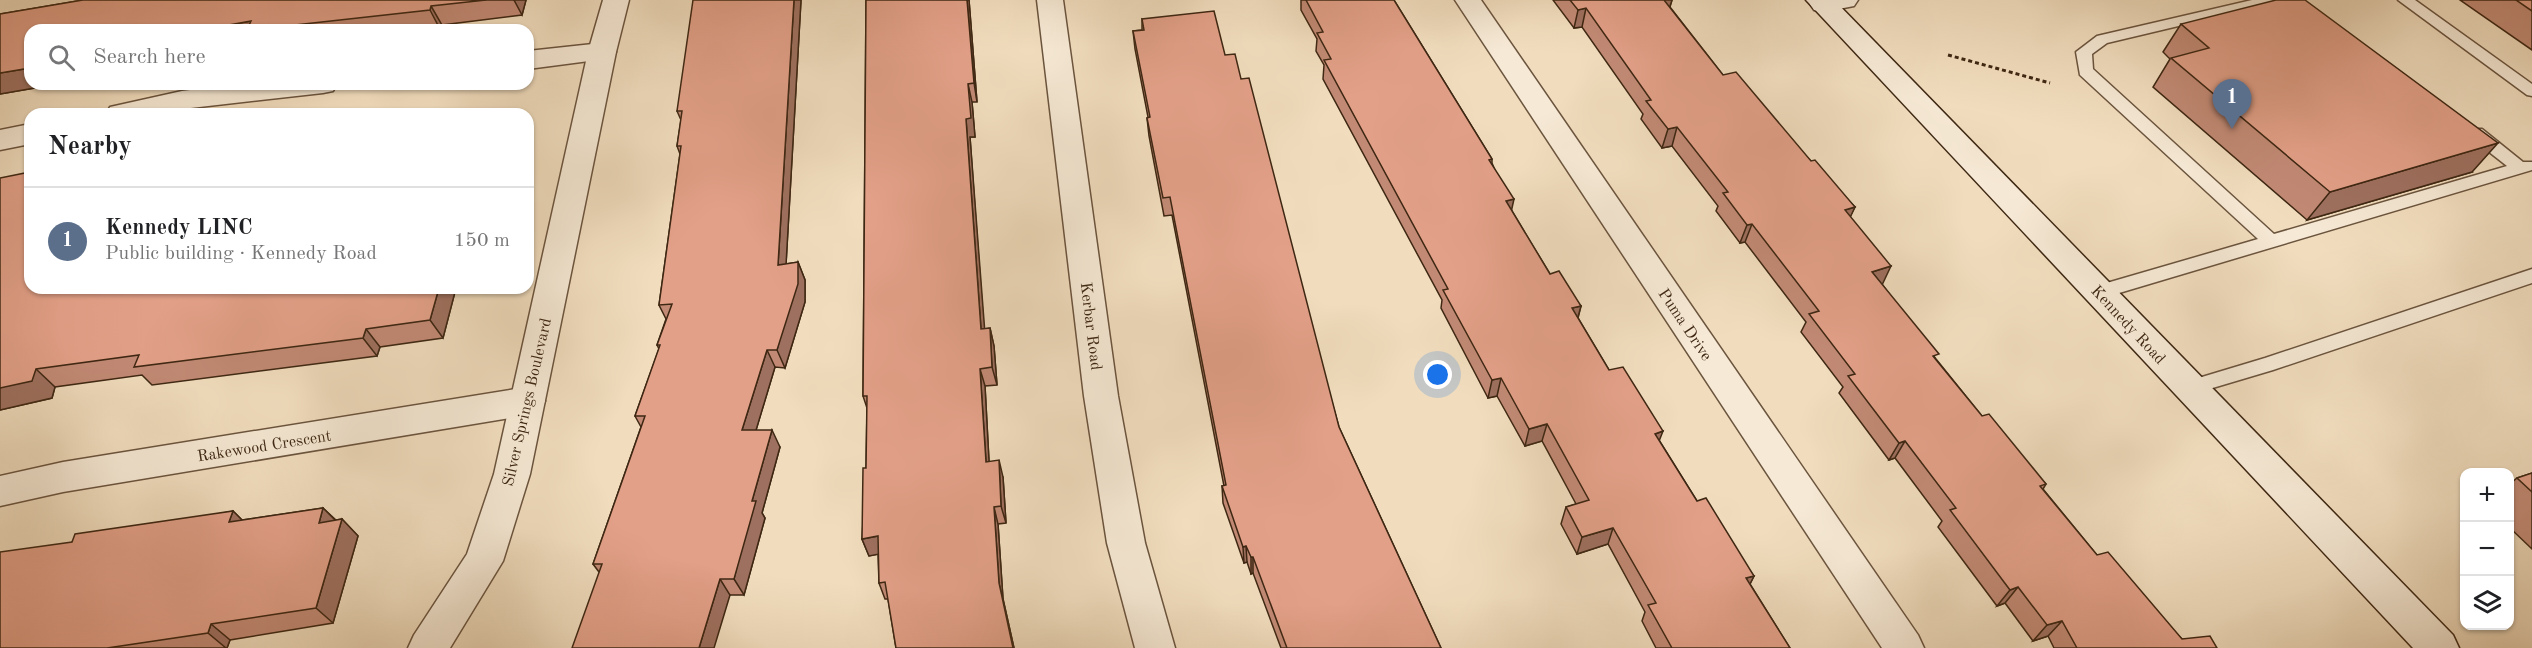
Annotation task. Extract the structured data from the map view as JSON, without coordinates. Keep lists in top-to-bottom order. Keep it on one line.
{"streets":{"street":["Puma Drive","Kennedy Road","Kerbar Road","Silver Springs Boulevard","Rakewood Crescent"]},"crossings":[["Silver Springs Boulevard","Rakewood Crescent"]],"page":{"search":"Search here","pins":"1","heading":"Nearby","list":[{"mark":"1","name":"Kennedy LINC","note":"Public building · Kennedy Road","value":"150 m"}],"map_buttons":["+","−"]}}
